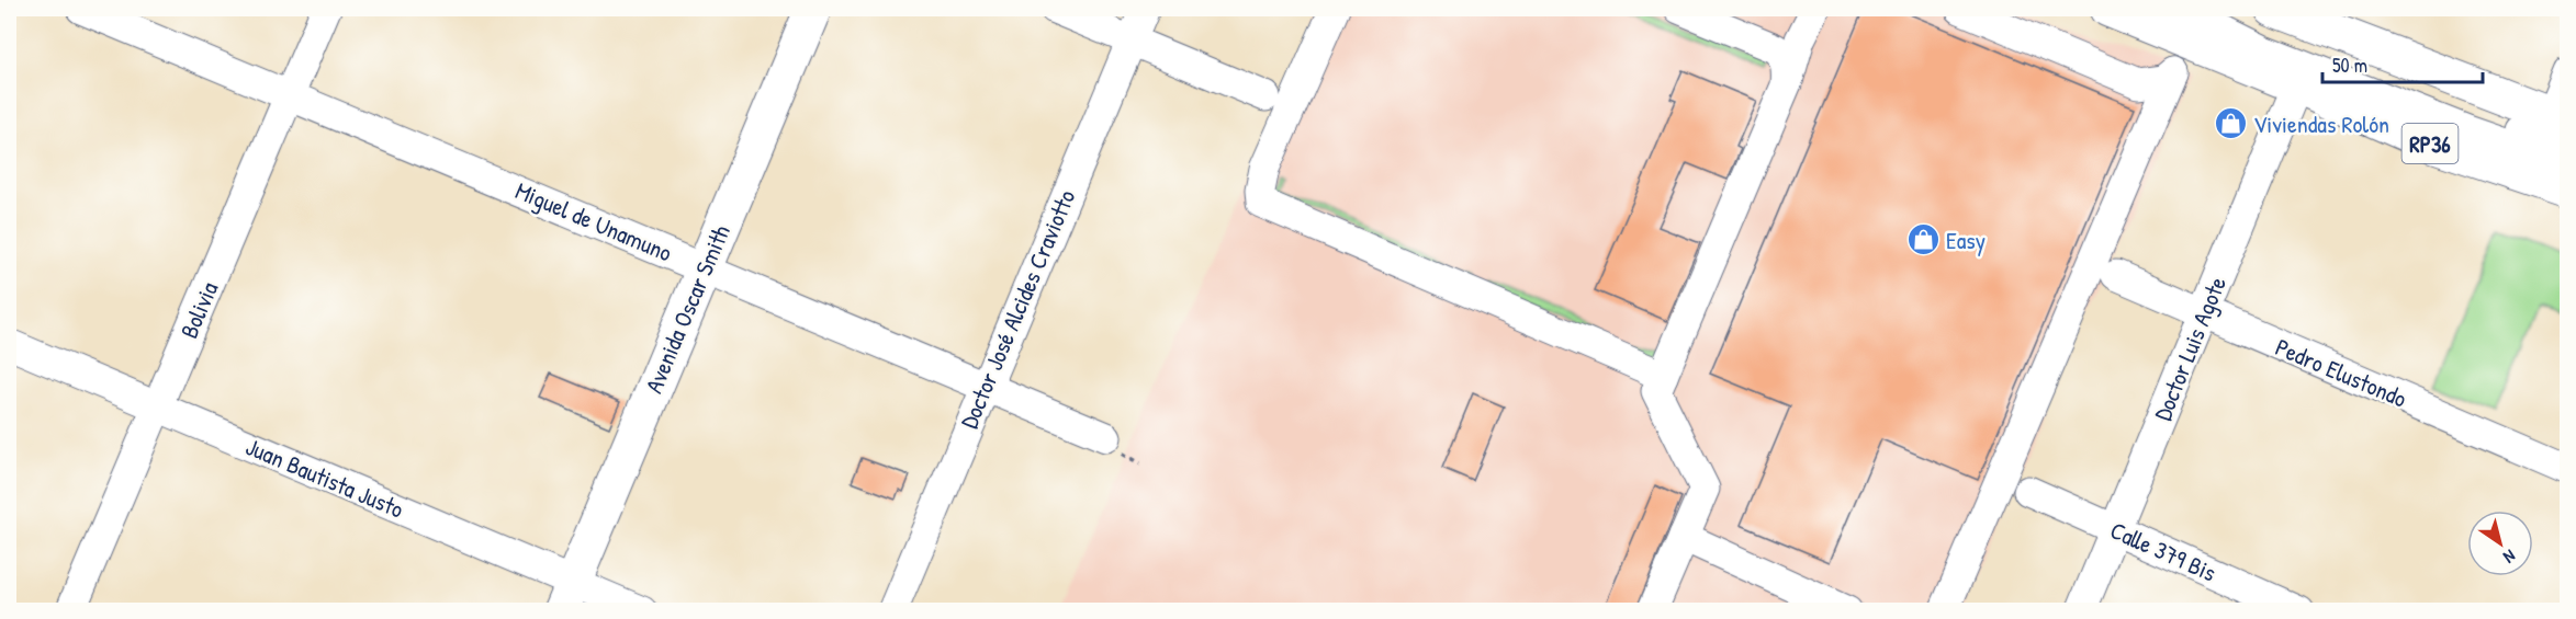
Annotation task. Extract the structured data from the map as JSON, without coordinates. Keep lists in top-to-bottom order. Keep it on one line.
{"streets":{"main road":["RP36","Avenida Oscar Smith"],"street":["Miguel de Unamuno","Doctor José Alcides Craviotto","Bolivia","Doctor Luis Agote","Pedro Elustondo","Juan Bautista Justo","Calle 379 Bis"]},"crossings":[["RP36","Doctor Luis Agote"],["Miguel de Unamuno","Avenida Oscar Smith"],["Miguel de Unamuno","Doctor José Alcides Craviotto"],["Miguel de Unamuno","Bolivia"],["Avenida Oscar Smith","Juan Bautista Justo"],["Bolivia","Juan Bautista Justo"],["Doctor Luis Agote","Pedro Elustondo"],["Doctor Luis Agote","Calle 379 Bis"]],"places":{"shop":["Viviendas Rolón","Easy"]},"scale_bar":"50 m","north":"bottom right"}
